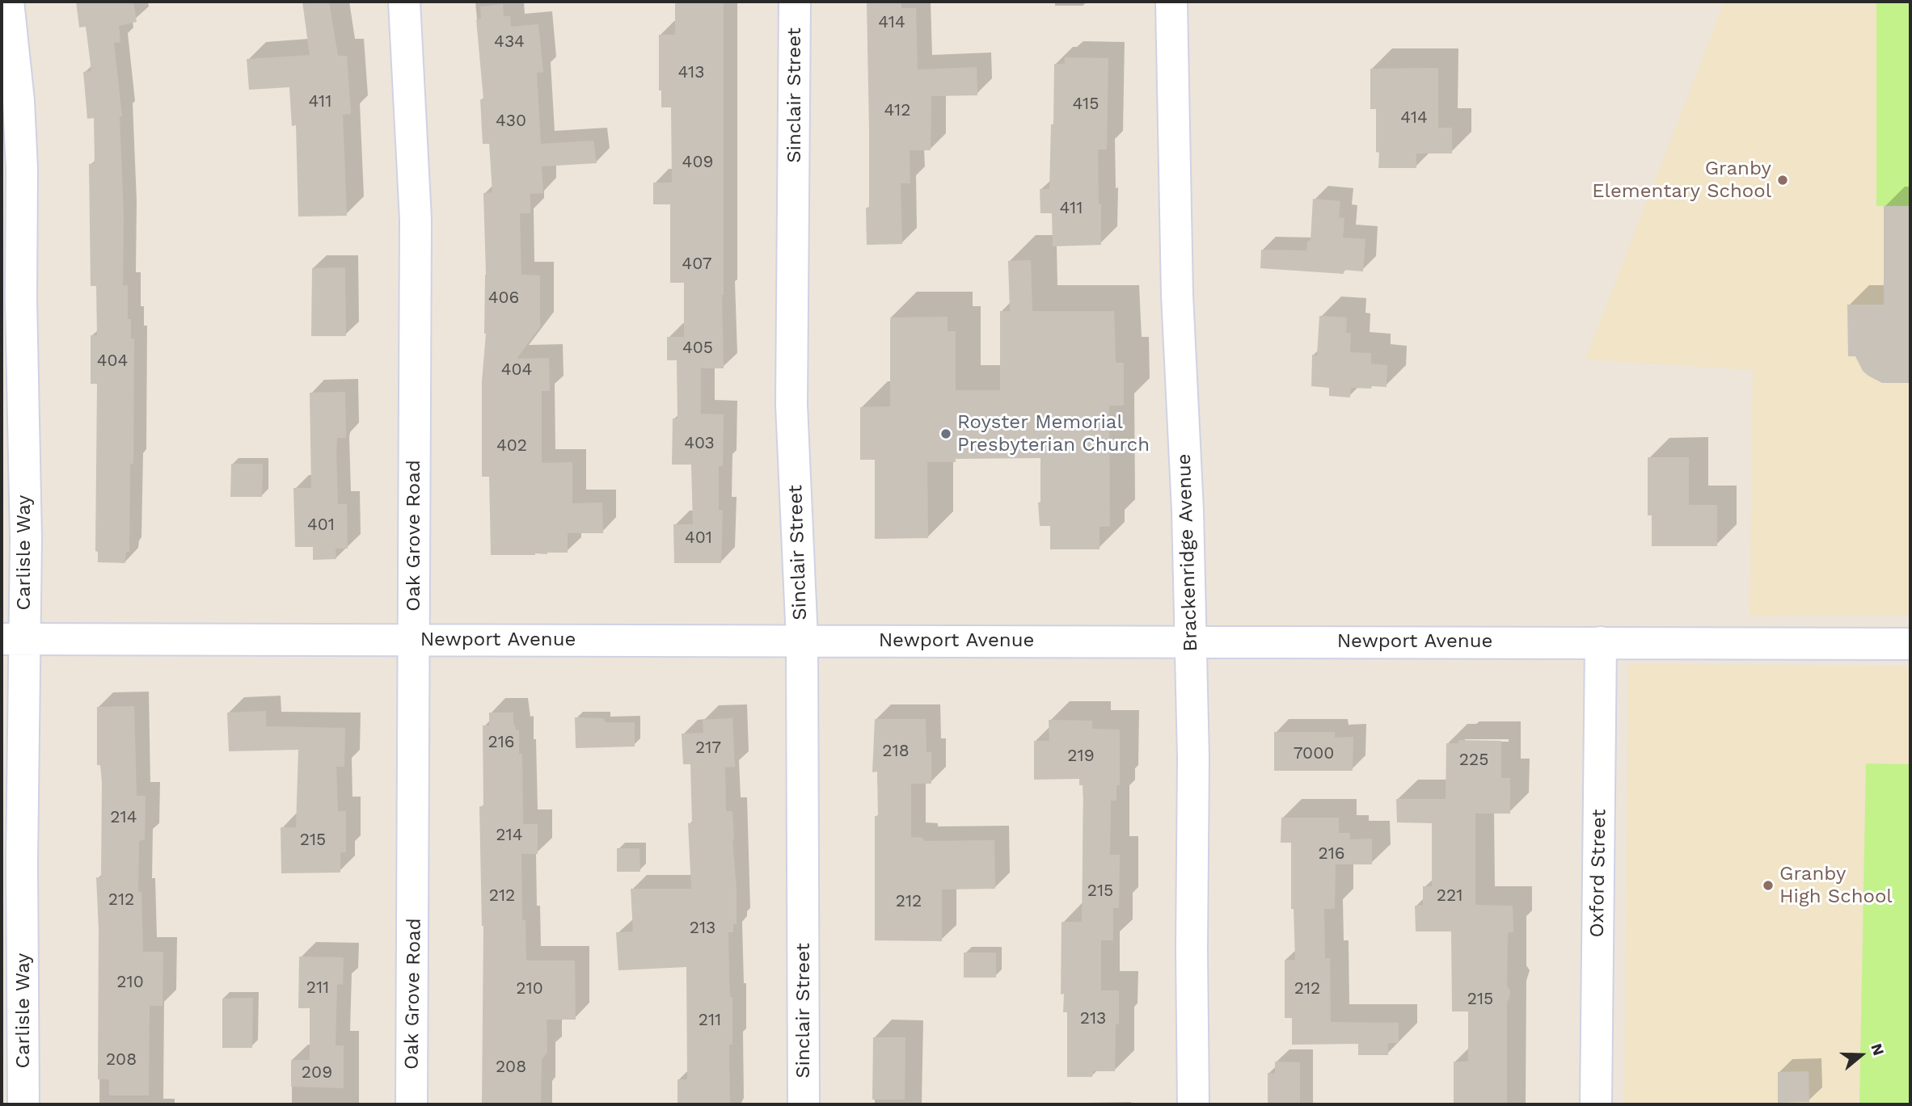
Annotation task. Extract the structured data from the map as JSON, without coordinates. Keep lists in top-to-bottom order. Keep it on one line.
{"streets":{"street":["Sinclair Street","Oak Grove Road","Carlisle Way","Brackenridge Avenue","Newport Avenue","Oxford Street"]},"crossings":[["Sinclair Street","Newport Avenue"],["Oak Grove Road","Newport Avenue"],["Carlisle Way","Newport Avenue"],["Brackenridge Avenue","Newport Avenue"],["Newport Avenue","Oxford Street"]],"places":["Granby Elementary School","Royster Memorial Presbyterian Church","Granby High School"],"house_numbers":["414","434","413","411","415","412","414","430","409","411","407","406","405","404","404","403","402","401","401","216","217","218","7000","219","225","214","214","215","216","215","212","221","212","212","213","210","211","210","212","215","213","211","208","208","209"],"north":"right"}
